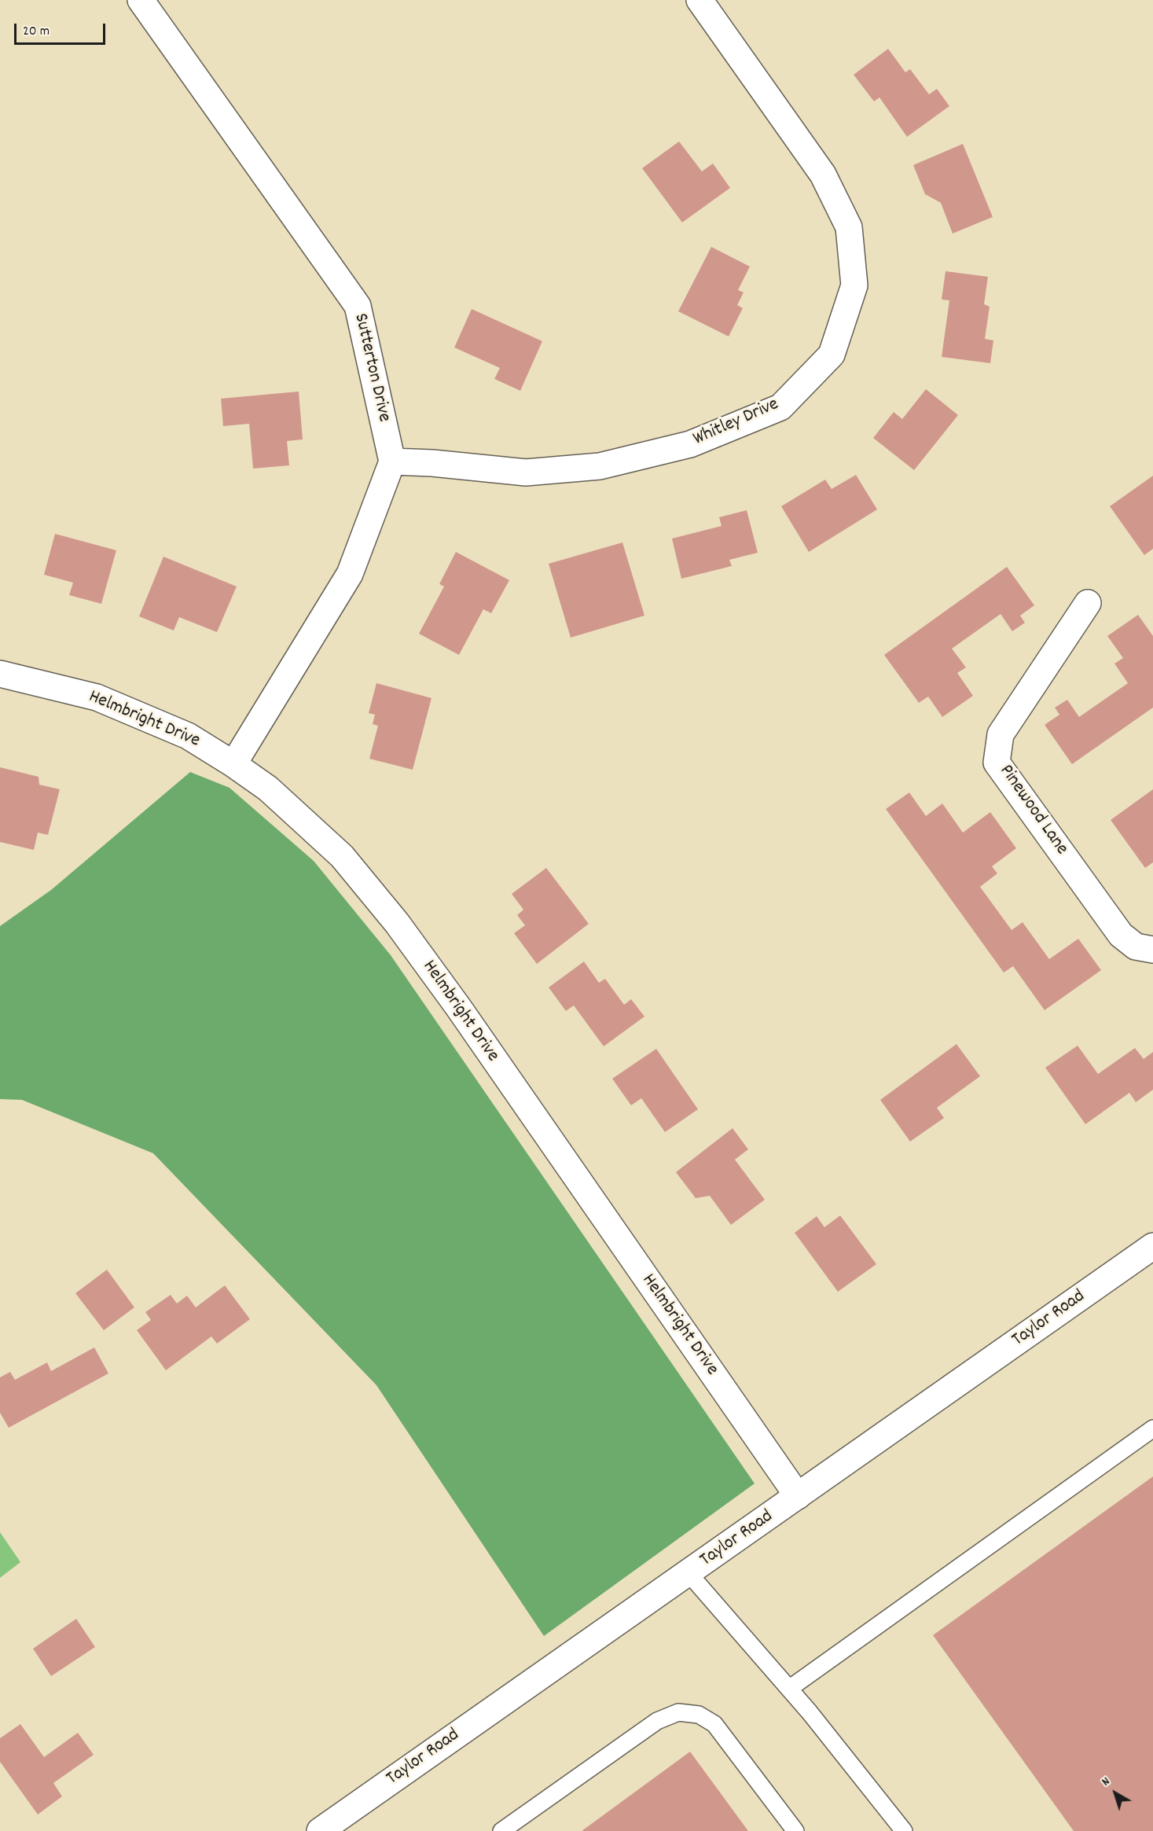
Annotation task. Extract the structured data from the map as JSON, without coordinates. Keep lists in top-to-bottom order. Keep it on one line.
{"streets":{"street":["Sutterton Drive","Whitley Drive","Helmbright Drive","Pinewood Lane","Taylor Road"]},"crossings":[["Sutterton Drive","Whitley Drive"],["Helmbright Drive","Taylor Road"]],"scale_bar":"20 m","north":"top left"}
